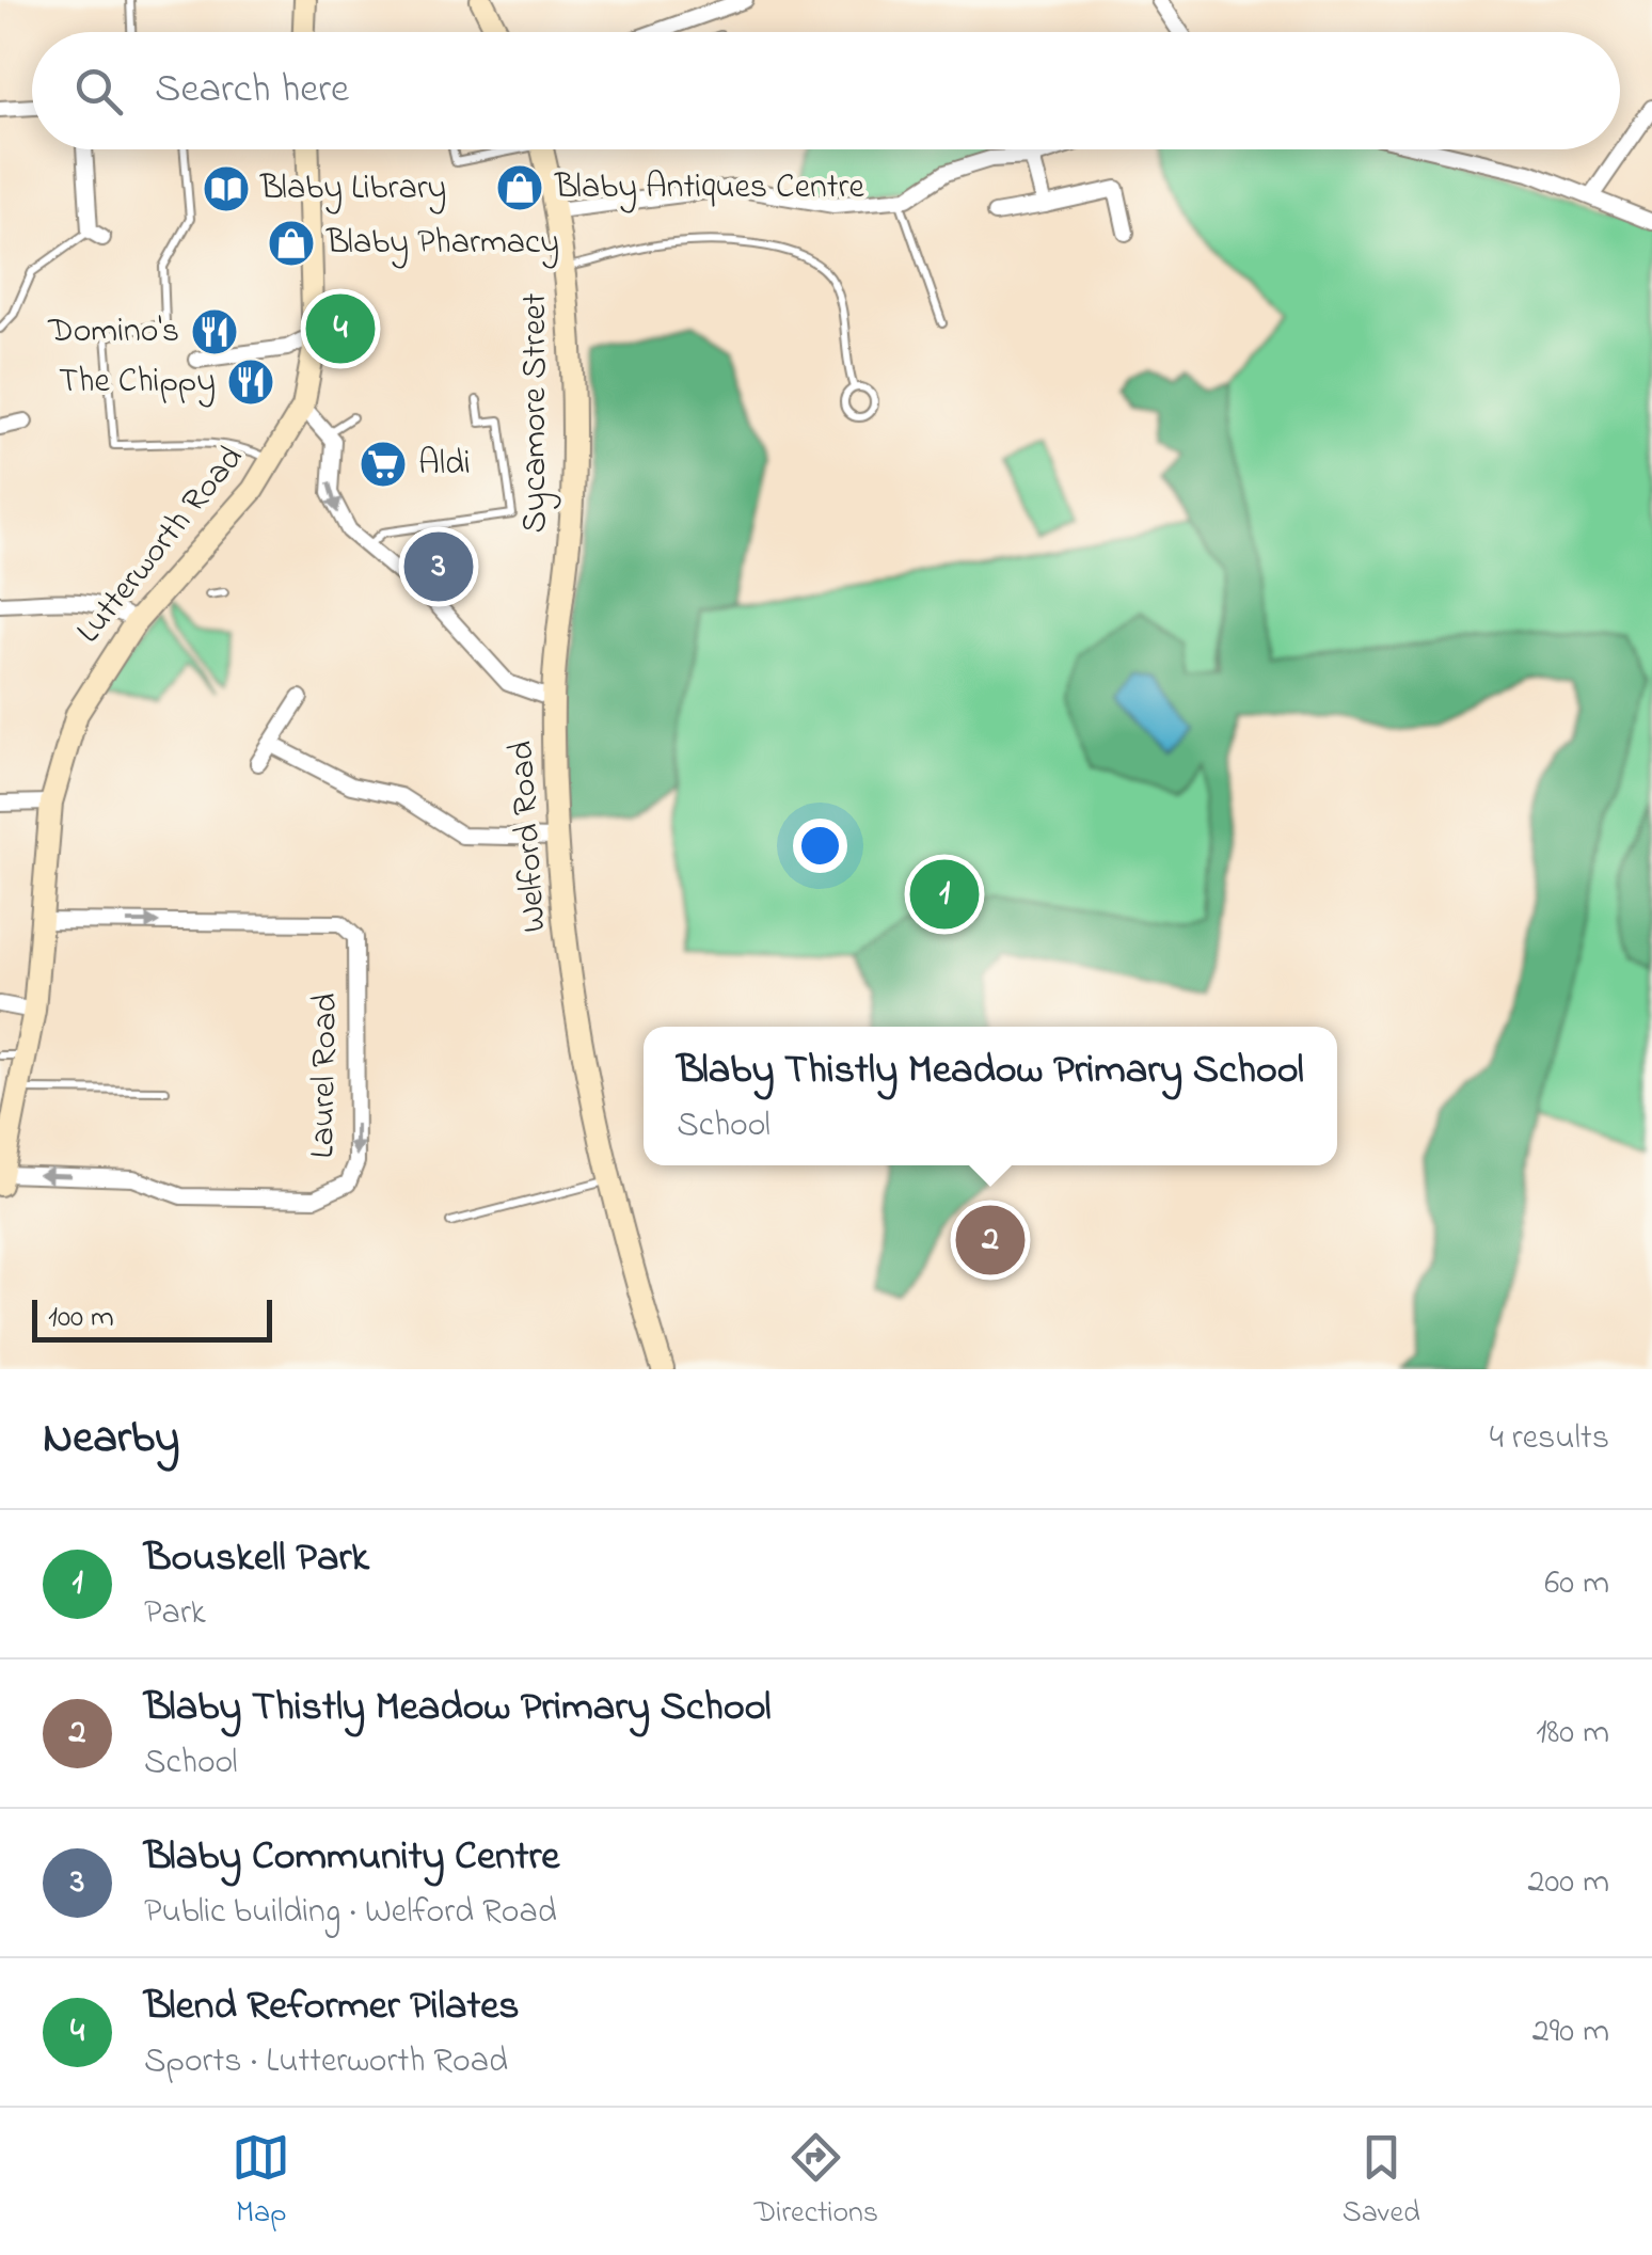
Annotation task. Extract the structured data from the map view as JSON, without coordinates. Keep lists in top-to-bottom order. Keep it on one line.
{"streets":{"street":["Sycamore Street","Lutterworth Road","Welford Road","Laurel Road"]},"crossings":[["Sycamore Street","Welford Road"],["Lutterworth Road","Laurel Road"]],"places":{"shop":["Blaby Antiques Centre","Blaby Pharmacy"],"library":["Blaby Library"],"restaurant":["Domino's","The Chippy"],"supermarket":["Aldi"]},"scale_bar":"100 m","page":{"search":"Search here","pins":["4","3","1","2"],"popup":["Blaby Thistly Meadow Primary School","School"],"scale":"100 m","heading":["Nearby","4 results"],"list":[{"mark":"1","name":"Bouskell Park","note":"Park","value":"60 m"},{"mark":"2","name":"Blaby Thistly Meadow Primary School","note":"School","value":"180 m"},{"mark":"3","name":"Blaby Community Centre","note":"Public building · Welford Road","value":"200 m"},{"mark":"4","name":"Blend Reformer Pilates","note":"Sports · Lutterworth Road","value":"290 m"}],"nav":["Map","Directions","Saved"]}}
